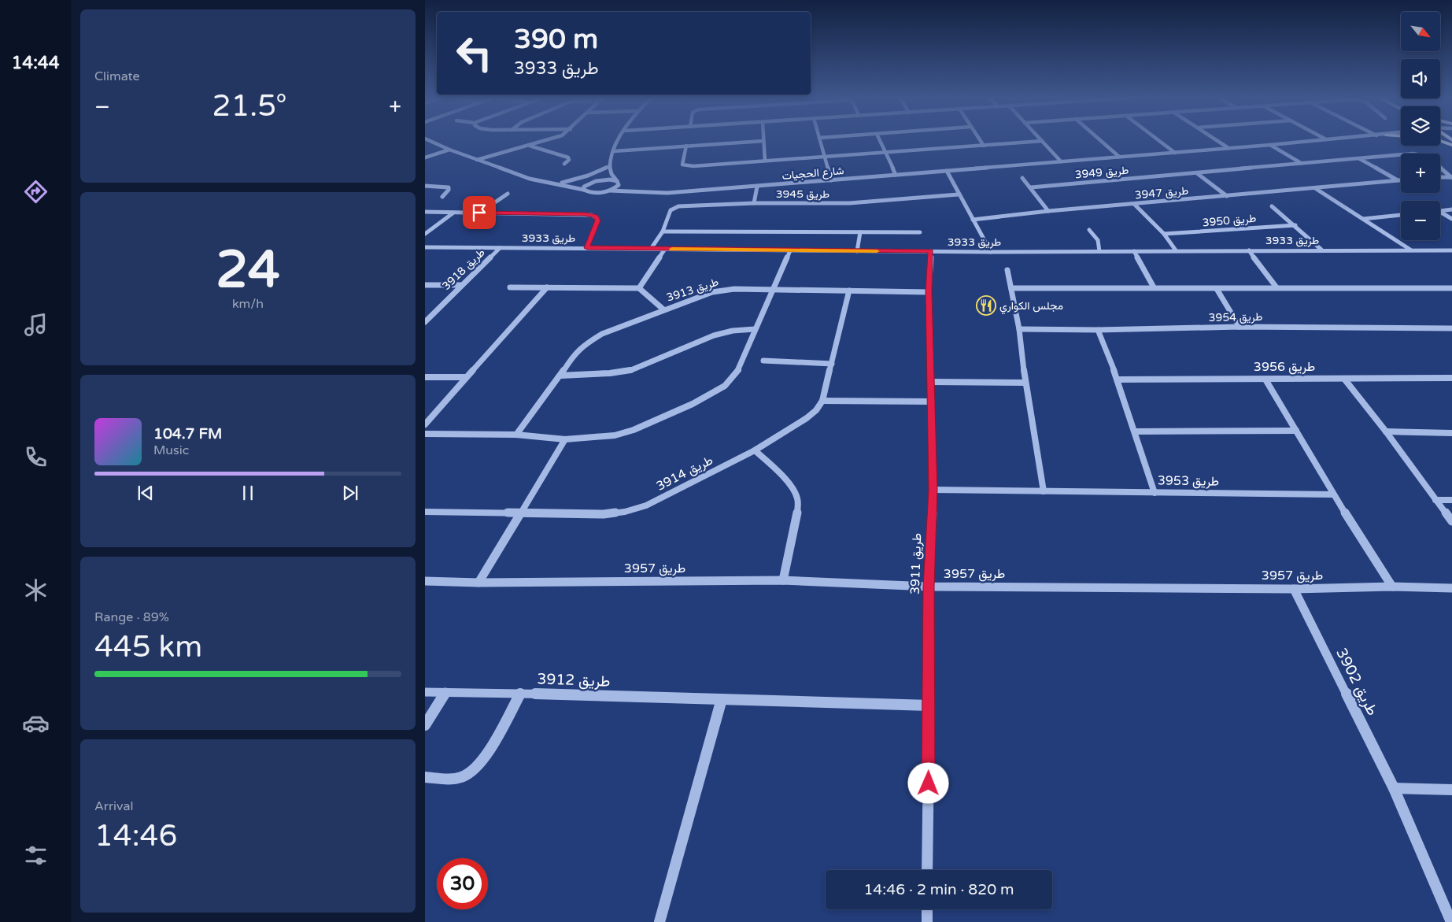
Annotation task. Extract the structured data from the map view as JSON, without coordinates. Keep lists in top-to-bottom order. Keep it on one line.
{"streets":{"street":["طريق 3949","شارع الحجيات","طريق 3947","طريق 3945","طريق 3950","طريق 3933","طريق 3918","طريق 3913","طريق 3954","طريق 3956","طريق 3914","طريق 3953","طريق 3911","طريق 3957","طريق 3912","طريق 3902"]},"crossings":[["طريق 3945","طريق 3933"],["طريق 3950","طريق 3933"],["طريق 3933","طريق 3918"],["طريق 3933","طريق 3911"],["طريق 3913","طريق 3914"],["طريق 3913","طريق 3911"],["طريق 3953","طريق 3911"],["طريق 3911","طريق 3957"],["طريق 3911","طريق 3912"],["طريق 3957","طريق 3902"]],"places":{"restaurant":["مجلس الكواري"]},"north":"bottom right","page":{"tabs":"14:44","tile":["Climate",["24","km/h"],["Range · 89%","445 km"],["Arrival","14:46"]],"map_buttons":["+","−"],"turn":["390 m","طريق 3933"],"heat":["−","21.5°","+"],"song":["104.7 FM","Music"],"limit":"30","trip":"14:46 · 2 min · 820 m"}}
